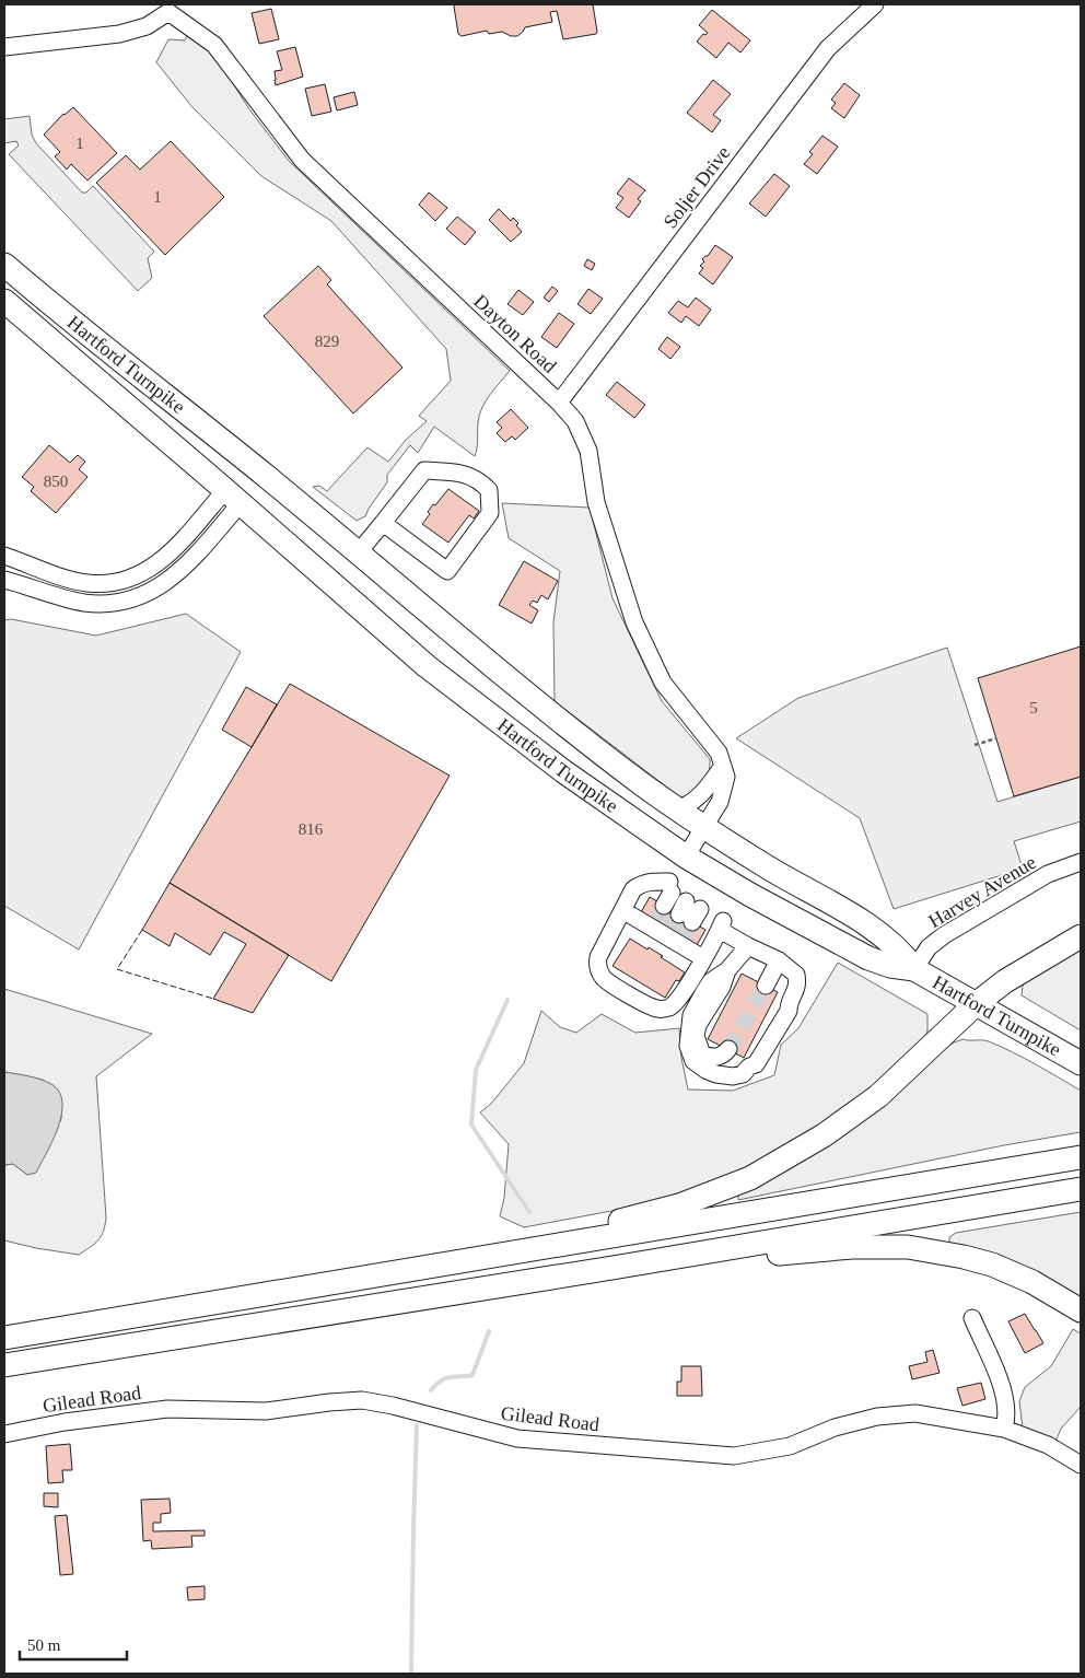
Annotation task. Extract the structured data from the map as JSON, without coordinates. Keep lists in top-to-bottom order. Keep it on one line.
{"streets":{"highway":["Hartford Turnpike"],"street":["Soljer Drive","Dayton Road","Harvey Avenue","Gilead Road"]},"crossings":[["Soljer Drive","Dayton Road"],["Dayton Road","Hartford Turnpike"],["Hartford Turnpike","Harvey Avenue"]],"house_numbers":["1","1","829","850","5","816"],"scale_bar":"50 m"}
